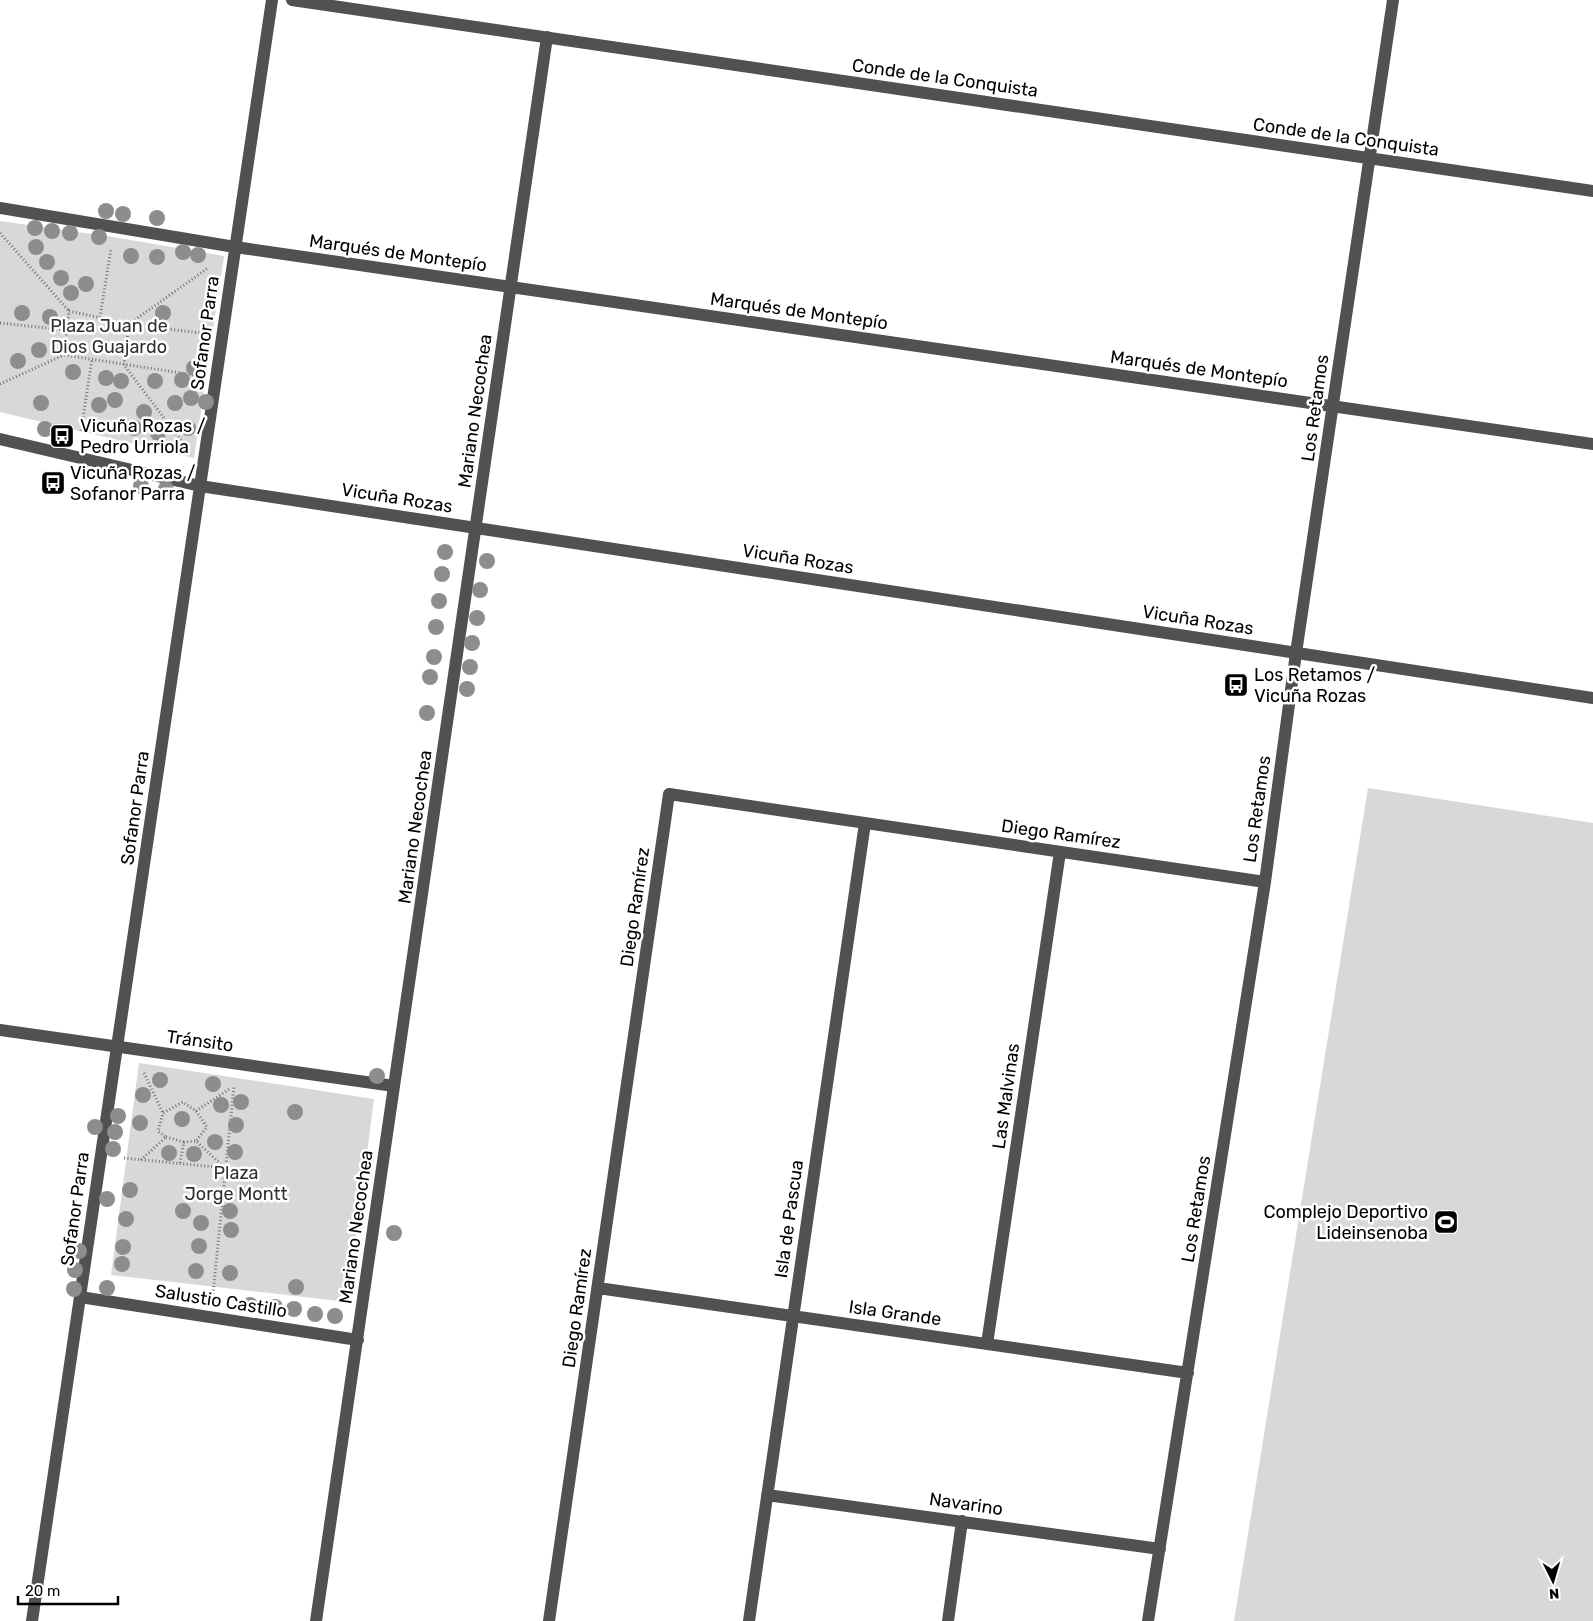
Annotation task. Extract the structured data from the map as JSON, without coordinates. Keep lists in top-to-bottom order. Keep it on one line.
{"streets":{"street":["Conde de la Conquista","Marqués de Montepío","Sofanor Parra","Los Retamos","Mariano Necochea","Vicuña Rozas","Diego Ramírez","Tránsito","Las Malvinas","Isla de Pascua","Salustio Castillo","Isla Grande","Navarino"]},"crossings":[["Conde de la Conquista","Los Retamos"],["Conde de la Conquista","Mariano Necochea"],["Marqués de Montepío","Sofanor Parra"],["Marqués de Montepío","Los Retamos"],["Marqués de Montepío","Mariano Necochea"],["Sofanor Parra","Vicuña Rozas"],["Sofanor Parra","Tránsito"],["Sofanor Parra","Salustio Castillo"],["Los Retamos","Vicuña Rozas"],["Los Retamos","Diego Ramírez"],["Los Retamos","Isla Grande"],["Los Retamos","Navarino"],["Mariano Necochea","Vicuña Rozas"],["Mariano Necochea","Tránsito"],["Mariano Necochea","Salustio Castillo"],["Diego Ramírez","Las Malvinas"],["Diego Ramírez","Isla de Pascua"],["Diego Ramírez","Isla Grande"],["Las Malvinas","Isla Grande"],["Isla de Pascua","Isla Grande"],["Isla de Pascua","Navarino"]],"parks":["Plaza Juan de Dios Guajardo","Plaza Jorge Montt"],"places":{"bus stop":["Vicuña Rozas / Pedro Urriola","Vicuña Rozas / Sofanor Parra","Los Retamos / Vicuña Rozas"],"sports":["Complejo Deportivo Lideinsenoba"]},"scale_bar":"20 m","north":"bottom"}
